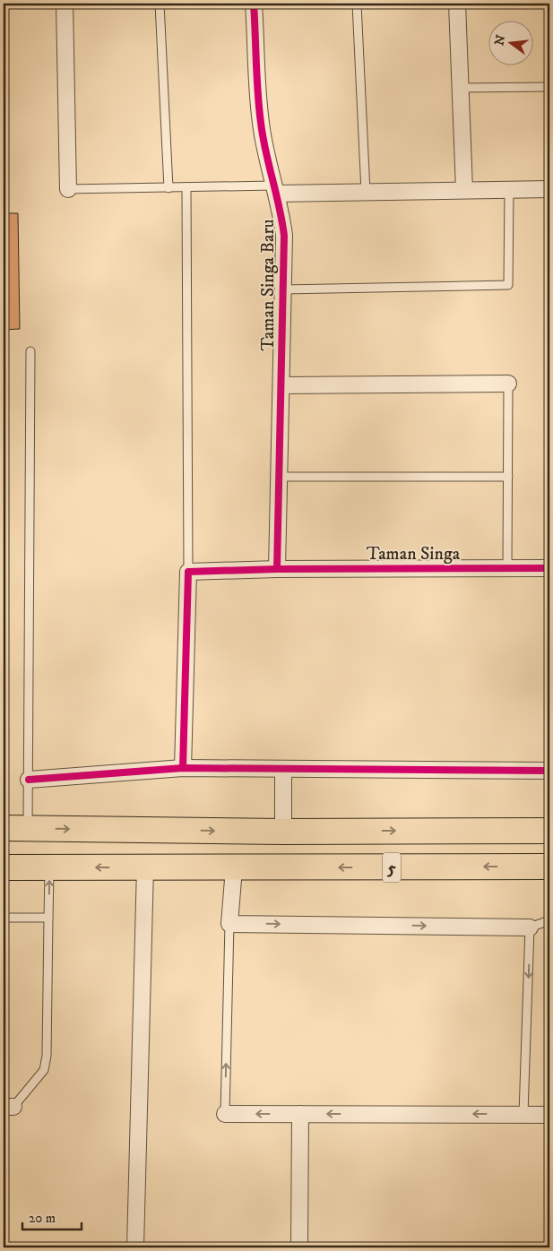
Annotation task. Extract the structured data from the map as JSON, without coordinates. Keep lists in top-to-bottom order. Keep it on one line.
{"streets":{"highway":["5"],"street":["Taman Singa Baru","Taman Singa"]},"crossings":[["Taman Singa Baru","Taman Singa"]],"scale_bar":"20 m","north":"left"}
